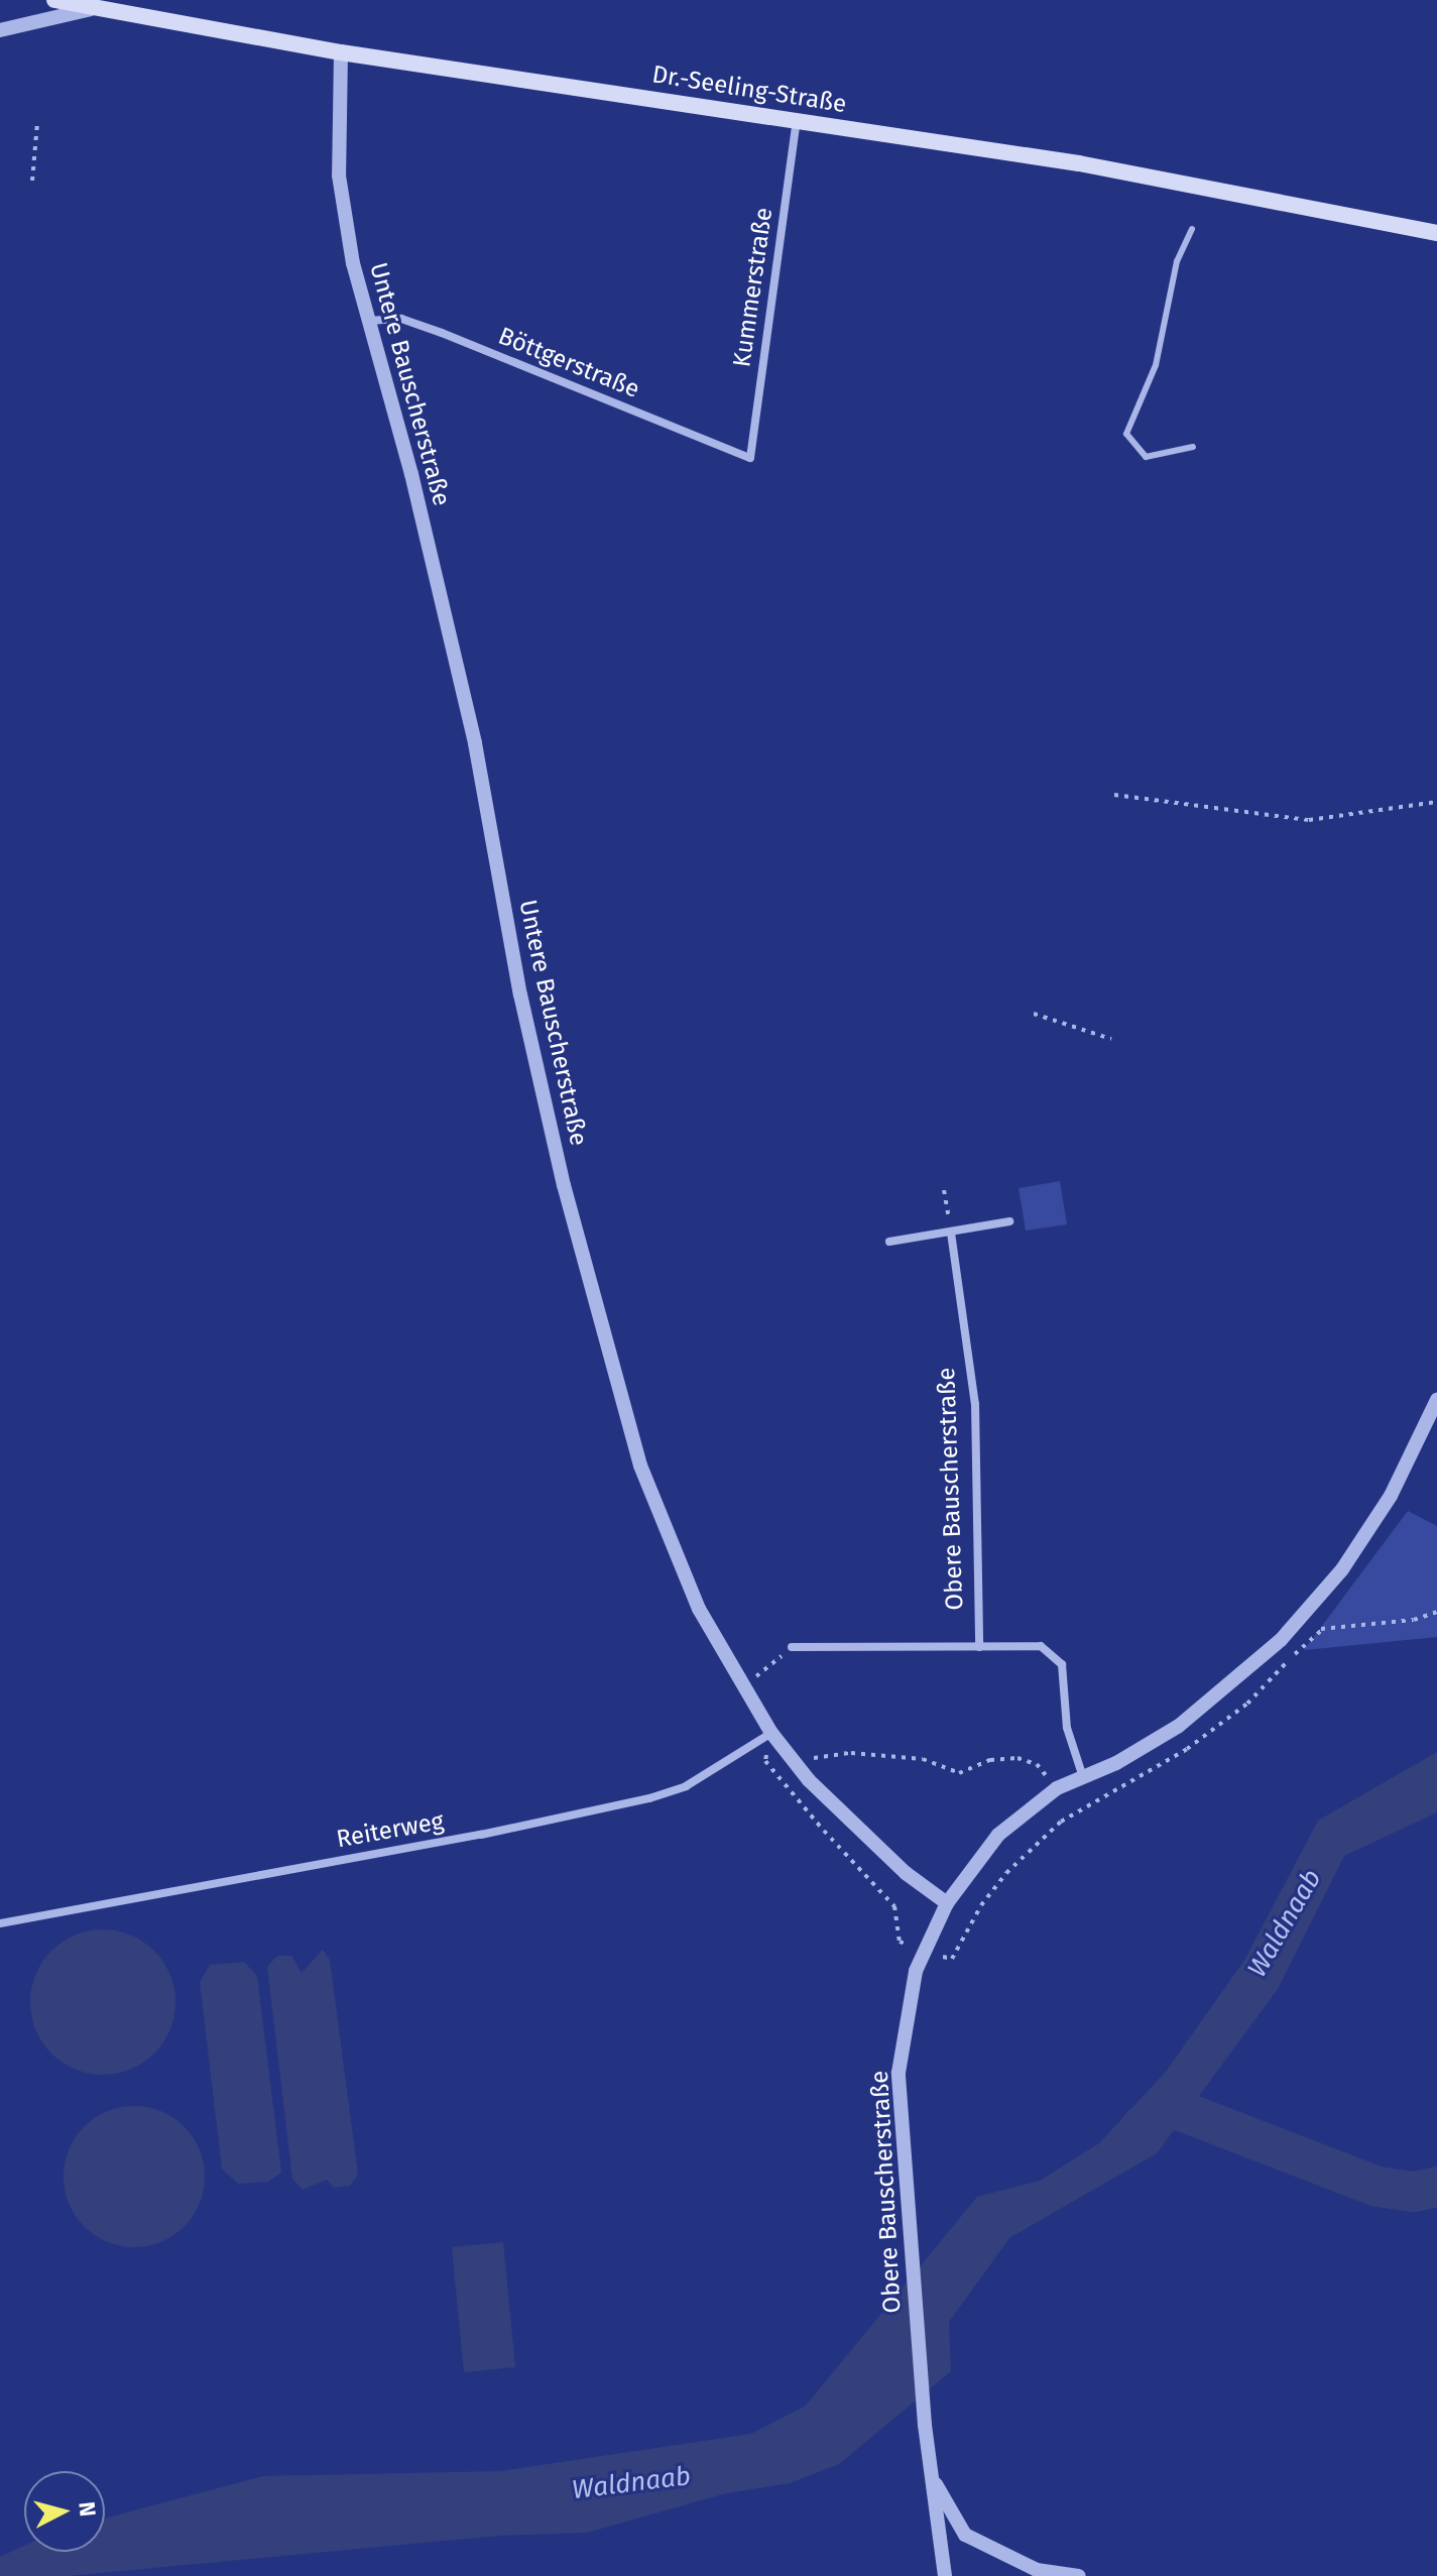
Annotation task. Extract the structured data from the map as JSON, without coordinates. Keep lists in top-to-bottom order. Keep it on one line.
{"streets":{"main road":["Dr.-Seeling-Straße"],"street":["Kummerstraße","Böttgerstraße","Untere Bauscherstraße","Obere Bauscherstraße","Reiterweg"]},"crossings":[["Dr.-Seeling-Straße","Kummerstraße"],["Dr.-Seeling-Straße","Untere Bauscherstraße"],["Kummerstraße","Böttgerstraße"],["Böttgerstraße","Untere Bauscherstraße"],["Untere Bauscherstraße","Obere Bauscherstraße"],["Untere Bauscherstraße","Reiterweg"]],"water":["Waldnaab"],"north":"right"}
